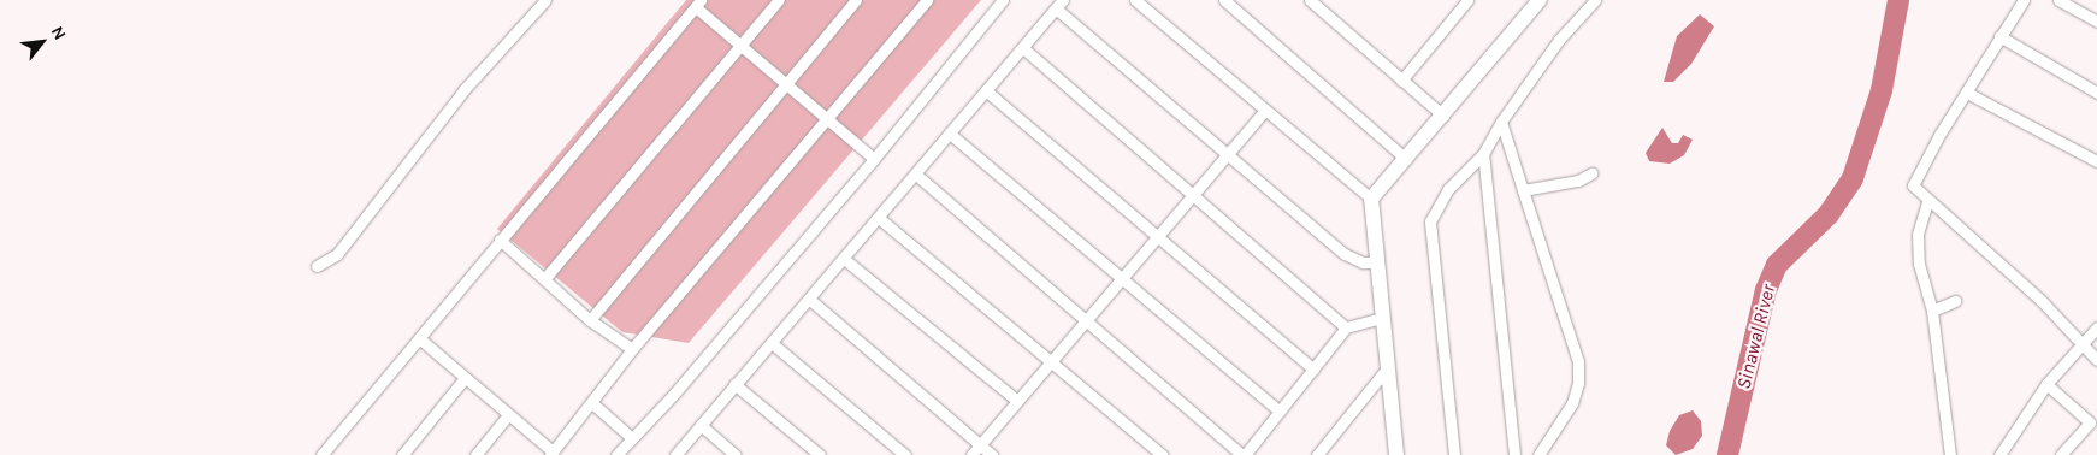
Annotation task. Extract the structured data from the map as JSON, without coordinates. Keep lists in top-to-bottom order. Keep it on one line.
{"water":["Sinawal River"],"north":"top right"}
